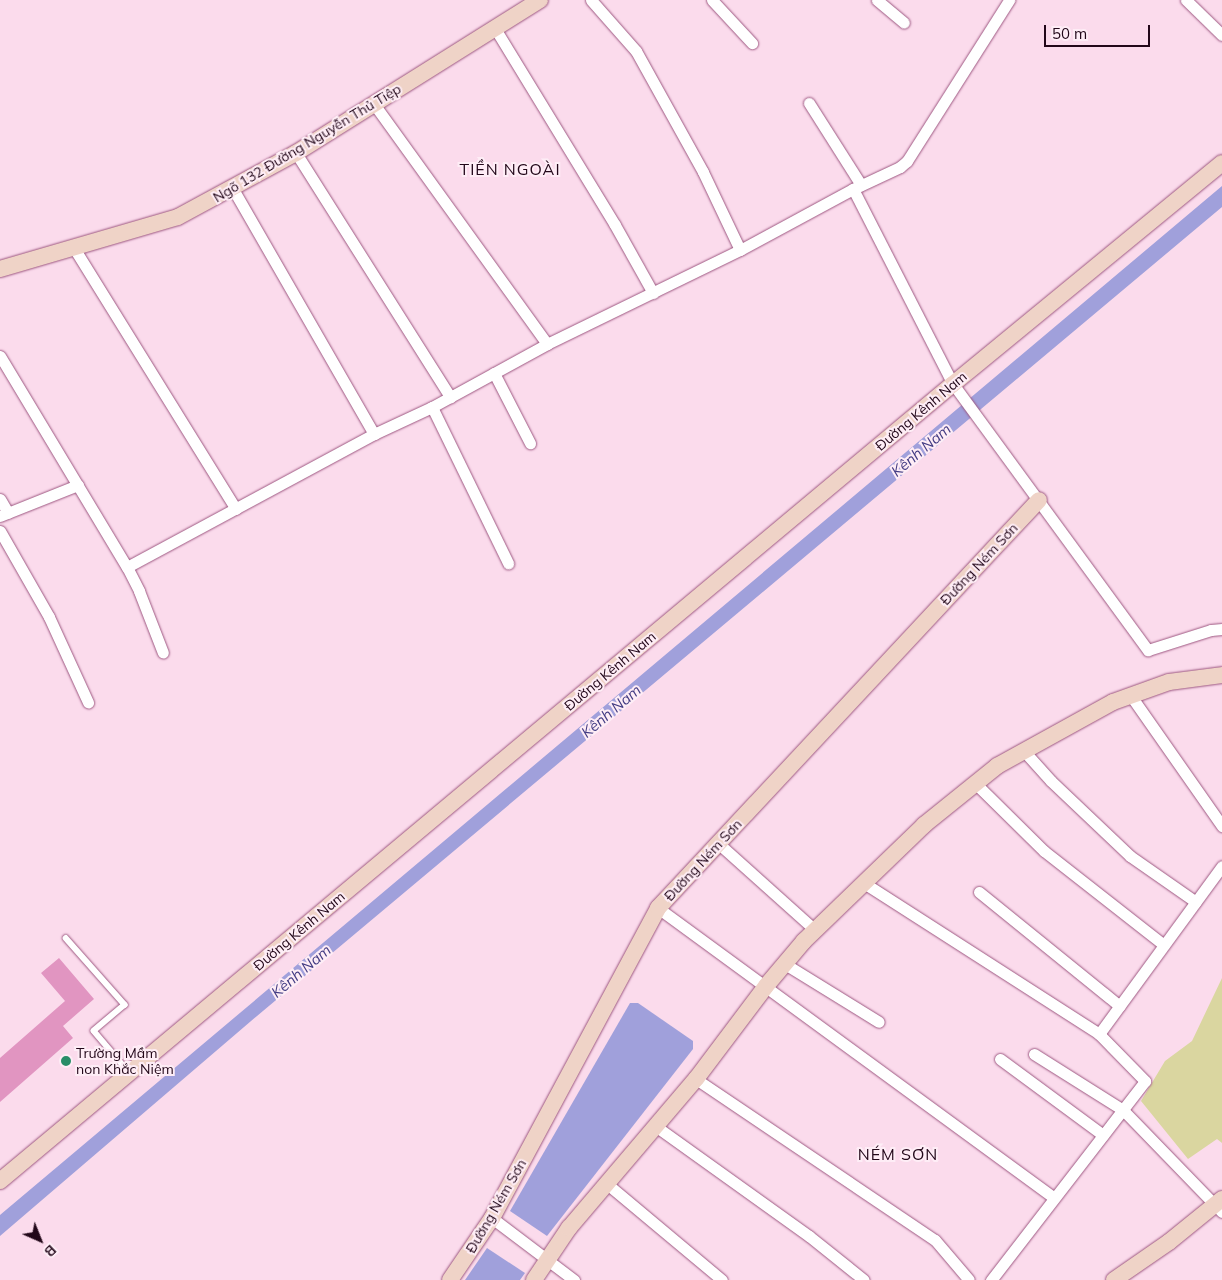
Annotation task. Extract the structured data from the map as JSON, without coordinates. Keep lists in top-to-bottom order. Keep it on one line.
{"streets":{"street":["Ngõ 132 Đường Nguyễn Thủ Tiệp","Đường Kênh Nam","Đường Ném Sơn"]},"districts":["TIỀN NGOÀI","NÉM SƠN"],"water":["Kênh Nam"],"places":["Trường Mầm non Khắc Niệm"],"scale_bar":"50 m","north":"bottom right"}
